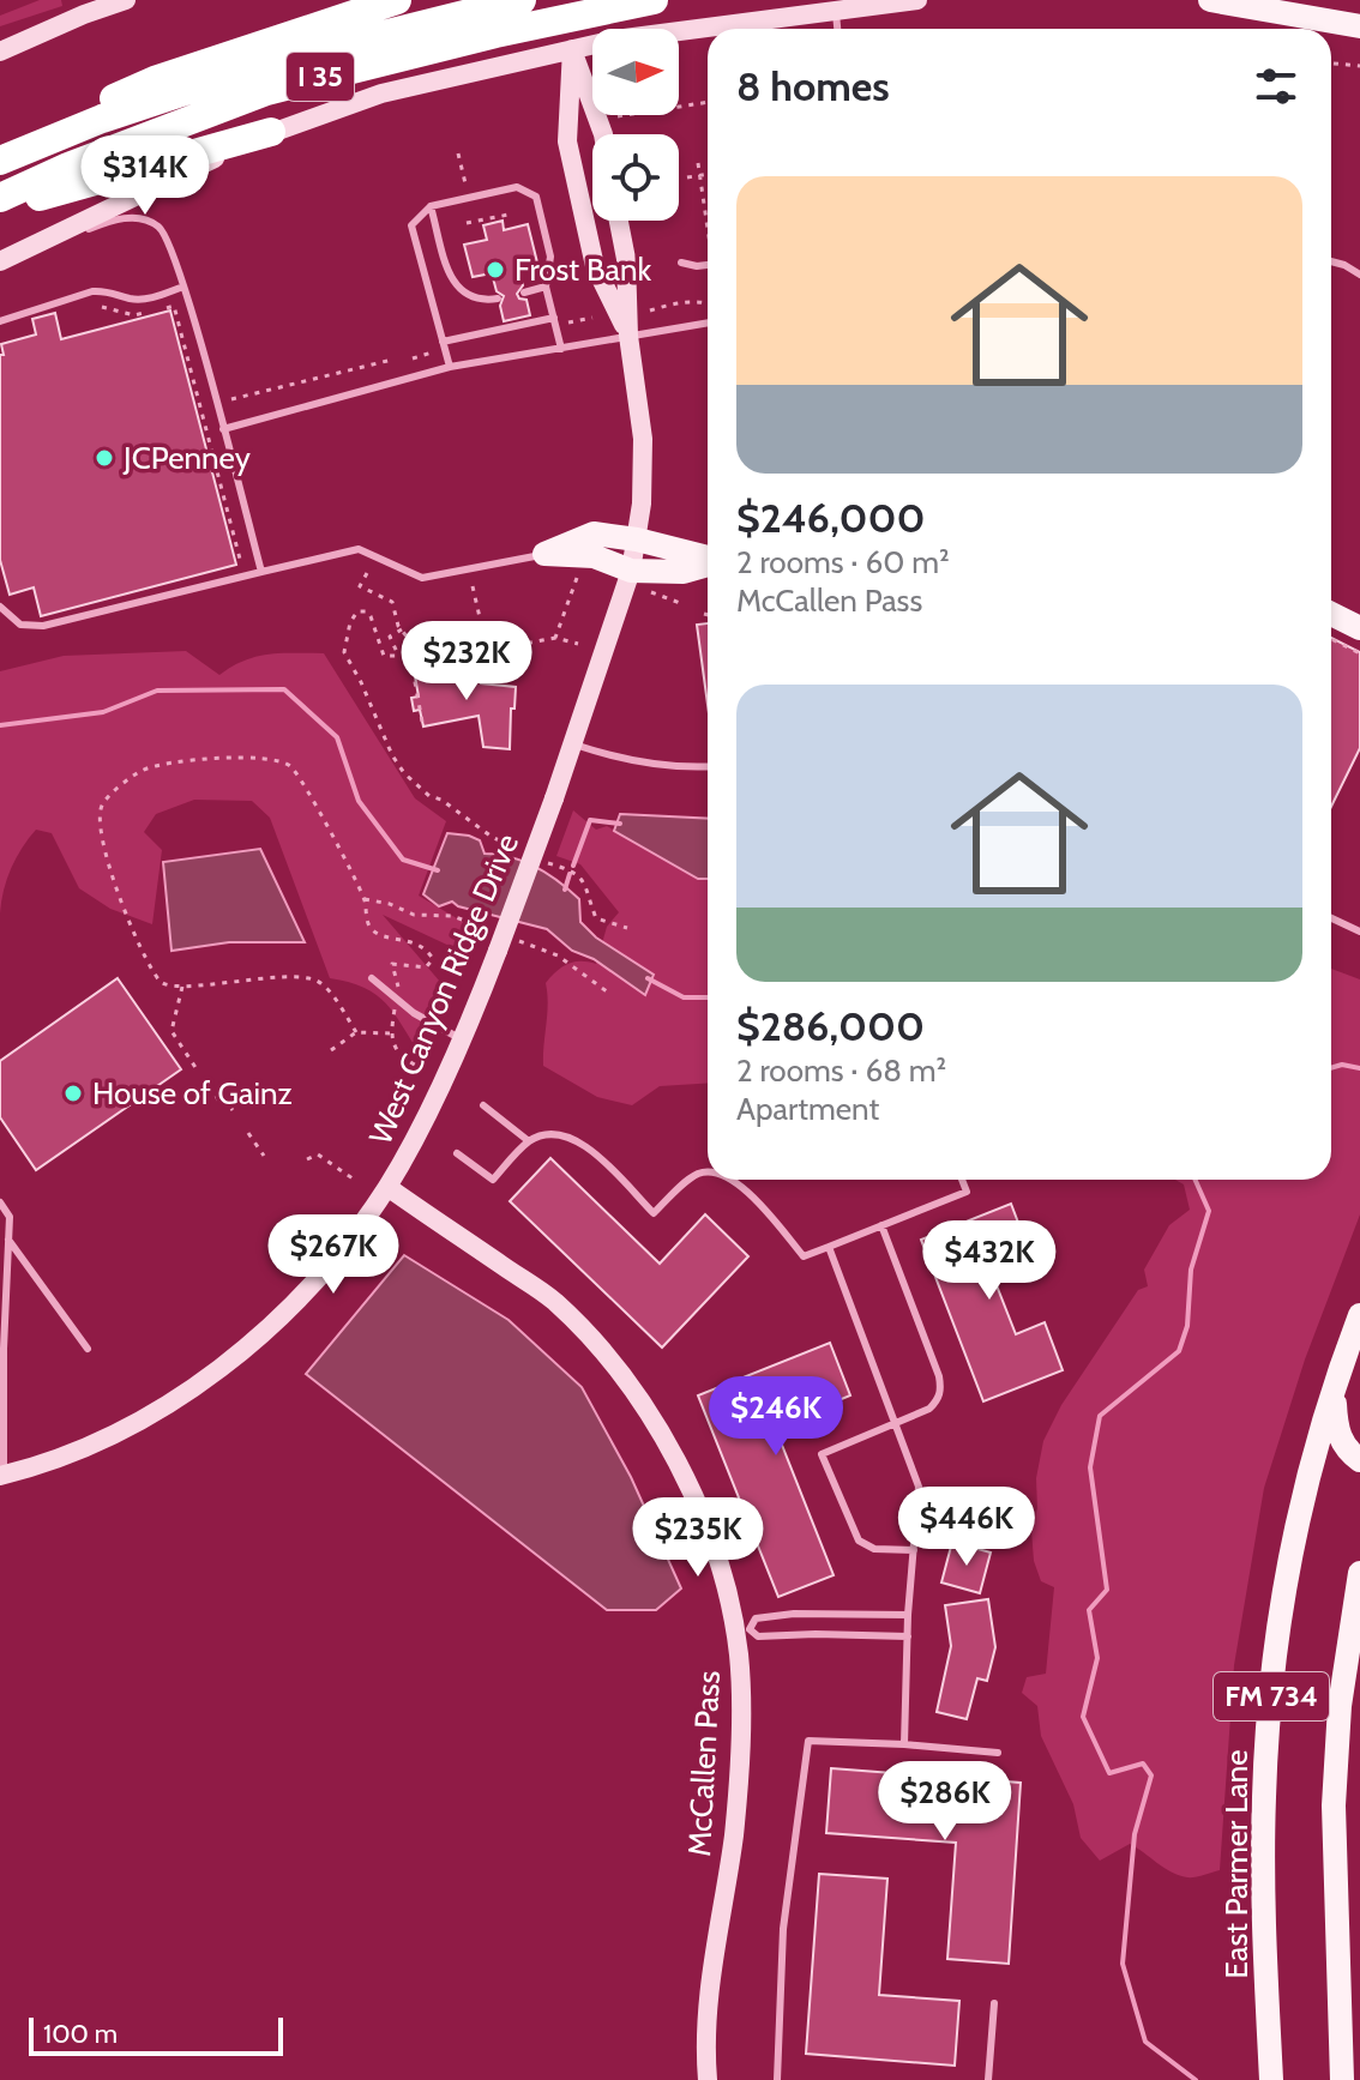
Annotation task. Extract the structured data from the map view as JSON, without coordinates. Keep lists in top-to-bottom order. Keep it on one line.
{"streets":{"highway":["I 35"],"main road":["FM 734","East Parmer Lane"],"street":["West Canyon Ridge Drive","McCallen Pass"]},"crossings":[["West Canyon Ridge Drive","McCallen Pass"]],"places":["Frost Bank","JCPenney","House of Gainz"],"scale_bar":"100 m","north":"right","page":{"heading":"8 homes","price":["$314K","$232K","$267K","$432K","$246K","$446K","$235K","$286K"],"list":[{"name":"$246,000","note":"2 rooms · 60 m² · McCallen Pass"},{"name":"$286,000","note":"2 rooms · 68 m² · Apartment"}],"scale":"100 m"}}
